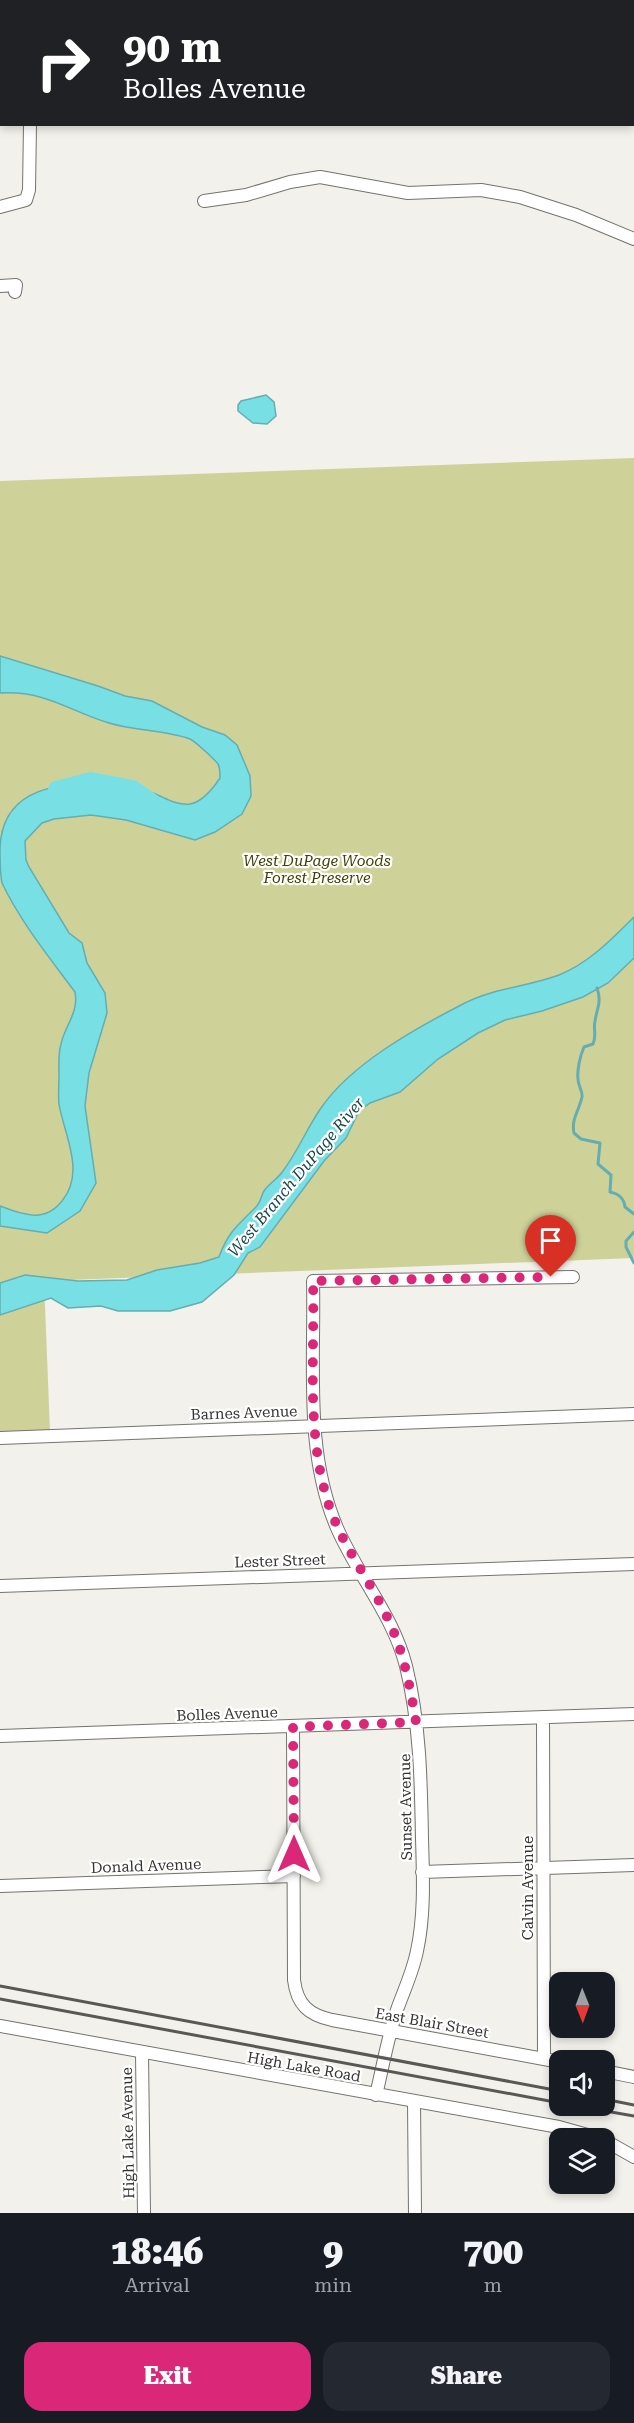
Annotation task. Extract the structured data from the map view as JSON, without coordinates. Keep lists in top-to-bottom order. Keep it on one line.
{"streets":{"street":["Barnes Avenue","Lester Street","Bolles Avenue","Sunset Avenue","Donald Avenue","Calvin Avenue","East Blair Street","High Lake Road","High Lake Avenue"]},"crossings":[["Barnes Avenue","Sunset Avenue"],["Lester Street","Sunset Avenue"],["Bolles Avenue","Sunset Avenue"],["Bolles Avenue","Calvin Avenue"],["Sunset Avenue","East Blair Street"],["Sunset Avenue","High Lake Road"],["Donald Avenue","East Blair Street"],["Calvin Avenue","East Blair Street"],["High Lake Road","High Lake Avenue"]],"water":["West Branch DuPage River"],"parks":["West DuPage Woods Forest Preserve"],"north":"bottom","page":{"turn":["90 m","Bolles Avenue"],"eta":["18:46","Arrival","9","min","700","m"],"buttons":["Exit","Share"]}}
